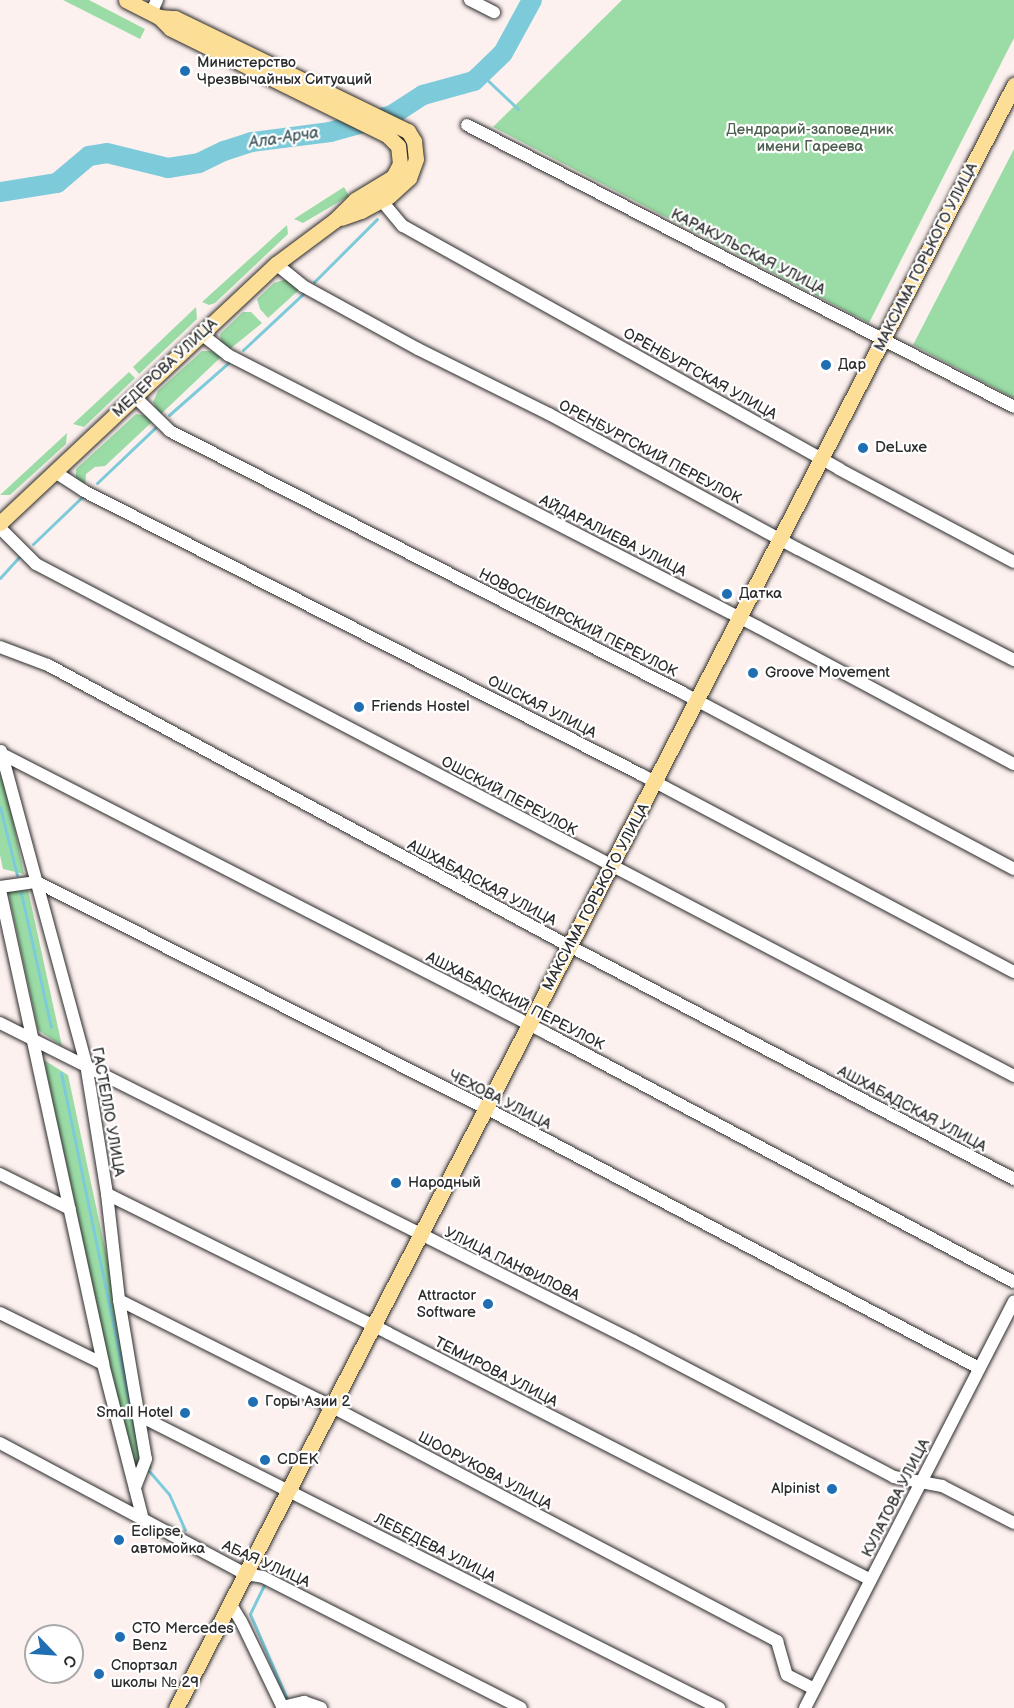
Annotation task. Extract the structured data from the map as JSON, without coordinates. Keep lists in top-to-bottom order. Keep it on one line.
{"streets":{"main road":["МАКСИМА ГОРЬКОГО УЛИЦА","МЕДЕРОВА УЛИЦА"],"street":["КАРАКУЛЬСКАЯ УЛИЦА","ОРЕНБУРГСКАЯ УЛИЦА","ОРЕНБУРГСКИЙ ПЕРЕУЛОК","АЙДАРАЛИЕВА УЛИЦА","НОВОСИБИРСКИЙ ПЕРЕУЛОК","ОШСКАЯ УЛИЦА","ОШСКИЙ ПЕРЕУЛОК","АШХАБАДСКАЯ УЛИЦА","АШХАБАДСКИЙ ПЕРЕУЛОК","ЧЕХОВА УЛИЦА","ГАСТЕЛЛО УЛИЦА","УЛИЦА ПАНФИЛОВА","ТЕМИРОВА УЛИЦА","ШООРУКОВА УЛИЦА","КУЛАТОВА УЛИЦА","ЛЕБЕДЕВА УЛИЦА","АБАЯ УЛИЦА"]},"crossings":[["КАРАКУЛЬСКАЯ УЛИЦА","МАКСИМА ГОРЬКОГО УЛИЦА"],["МАКСИМА ГОРЬКОГО УЛИЦА","ОРЕНБУРГСКАЯ УЛИЦА"],["МАКСИМА ГОРЬКОГО УЛИЦА","ОРЕНБУРГСКИЙ ПЕРЕУЛОК"],["МАКСИМА ГОРЬКОГО УЛИЦА","АЙДАРАЛИЕВА УЛИЦА"],["МАКСИМА ГОРЬКОГО УЛИЦА","НОВОСИБИРСКИЙ ПЕРЕУЛОК"],["МАКСИМА ГОРЬКОГО УЛИЦА","ОШСКАЯ УЛИЦА"],["МАКСИМА ГОРЬКОГО УЛИЦА","ОШСКИЙ ПЕРЕУЛОК"],["МАКСИМА ГОРЬКОГО УЛИЦА","АШХАБАДСКАЯ УЛИЦА"],["МАКСИМА ГОРЬКОГО УЛИЦА","АШХАБАДСКИЙ ПЕРЕУЛОК"],["МАКСИМА ГОРЬКОГО УЛИЦА","ЧЕХОВА УЛИЦА"],["МАКСИМА ГОРЬКОГО УЛИЦА","УЛИЦА ПАНФИЛОВА"],["МАКСИМА ГОРЬКОГО УЛИЦА","ТЕМИРОВА УЛИЦА"],["МАКСИМА ГОРЬКОГО УЛИЦА","ШООРУКОВА УЛИЦА"],["МАКСИМА ГОРЬКОГО УЛИЦА","ЛЕБЕДЕВА УЛИЦА"],["МАКСИМА ГОРЬКОГО УЛИЦА","АБАЯ УЛИЦА"],["МЕДЕРОВА УЛИЦА","ОРЕНБУРГСКИЙ ПЕРЕУЛОК"],["МЕДЕРОВА УЛИЦА","АЙДАРАЛИЕВА УЛИЦА"],["МЕДЕРОВА УЛИЦА","НОВОСИБИРСКИЙ ПЕРЕУЛОК"],["МЕДЕРОВА УЛИЦА","ОШСКАЯ УЛИЦА"],["АШХАБАДСКИЙ ПЕРЕУЛОК","ГАСТЕЛЛО УЛИЦА"],["ЧЕХОВА УЛИЦА","ГАСТЕЛЛО УЛИЦА"],["ЧЕХОВА УЛИЦА","КУЛАТОВА УЛИЦА"],["ГАСТЕЛЛО УЛИЦА","УЛИЦА ПАНФИЛОВА"],["ГАСТЕЛЛО УЛИЦА","ТЕМИРОВА УЛИЦА"],["ГАСТЕЛЛО УЛИЦА","ШООРУКОВА УЛИЦА"],["ГАСТЕЛЛО УЛИЦА","ЛЕБЕДЕВА УЛИЦА"],["УЛИЦА ПАНФИЛОВА","КУЛАТОВА УЛИЦА"],["ТЕМИРОВА УЛИЦА","КУЛАТОВА УЛИЦА"],["ШООРУКОВА УЛИЦА","КУЛАТОВА УЛИЦА"]],"water":["Ала-Арча"],"parks":["Дендрарий-заповедник имени Гареева"],"places":["Министерство Чрезвычайных Ситуаций","Дар","DeLuxe","Датка","Groove Movement","Friends Hostel","Народный","Attractor Software","Горы Азии 2","Small Hotel","CDEK","Alpinist","Eclipse, автомойка","СТО Mercedes Benz","Спортзал школы № 29"],"north":"bottom right"}
